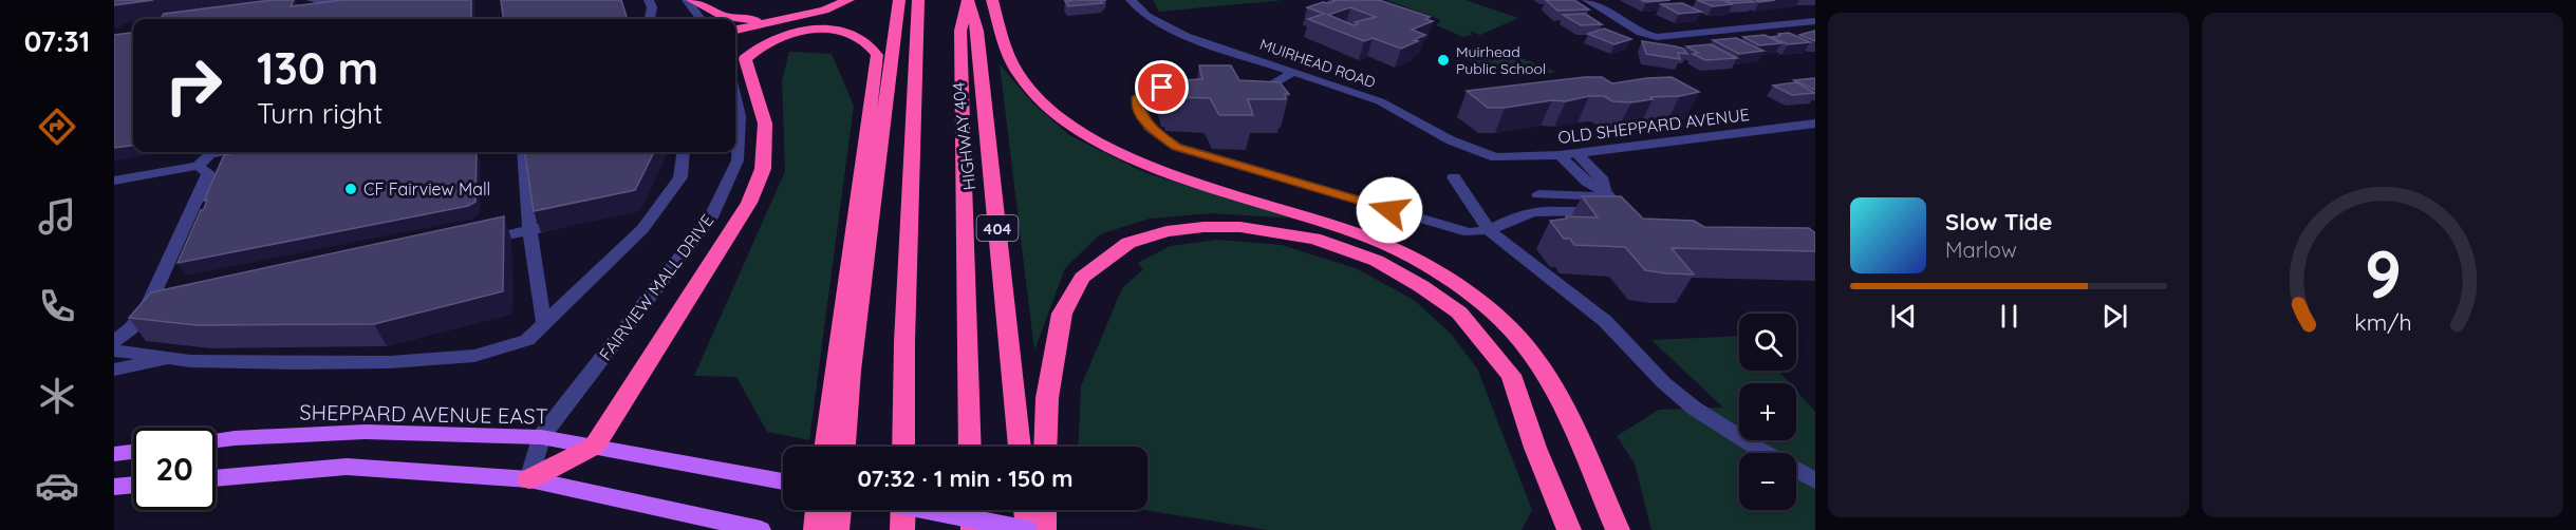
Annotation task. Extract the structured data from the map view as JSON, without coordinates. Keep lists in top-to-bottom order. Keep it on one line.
{"streets":{"highway":["HIGHWAY 404","404"],"main road":["SHEPPARD AVENUE EAST"],"street":["MUIRHEAD ROAD","OLD SHEPPARD AVENUE","FAIRVIEW MALL DRIVE"]},"crossings":[["MUIRHEAD ROAD","OLD SHEPPARD AVENUE"],["FAIRVIEW MALL DRIVE","SHEPPARD AVENUE EAST"]],"places":["Muirhead Public School","CF Fairview Mall"],"page":{"tabs":"07:31","turn":["130 m","Turn right"],"song":["Slow Tide","Marlow"],"map_buttons":["+","−"],"limit":"20","trip":"07:32 · 1 min · 150 m","gauge":["9","km/h"]}}
